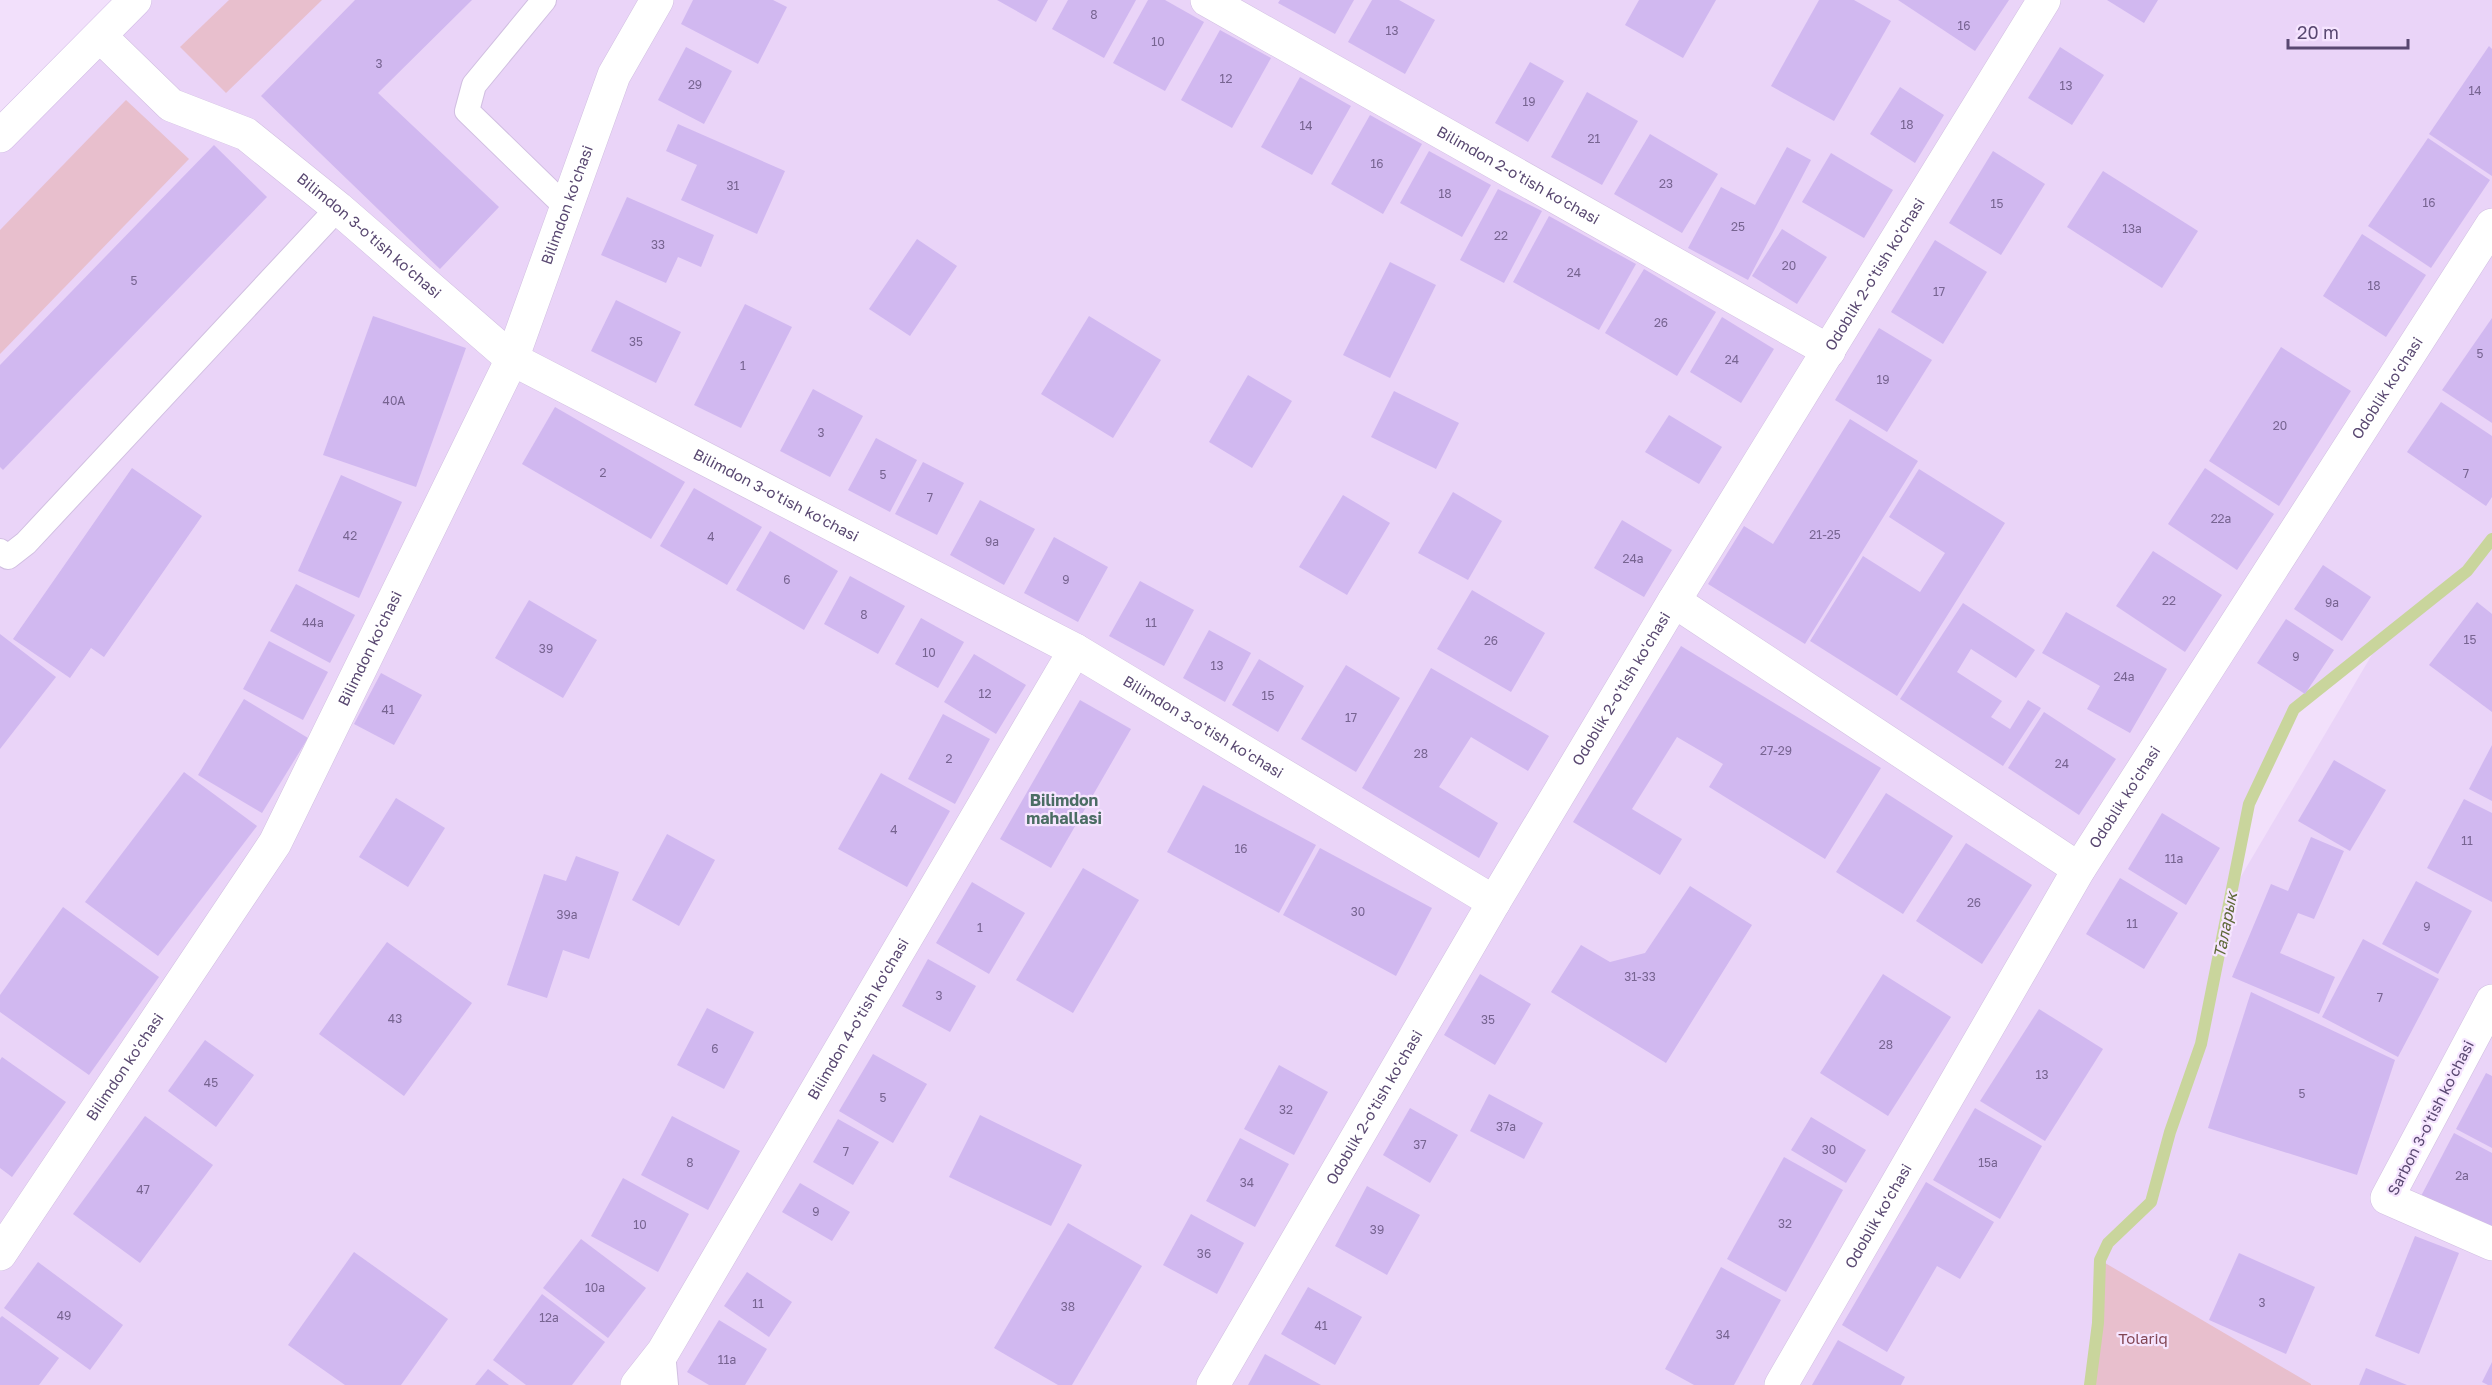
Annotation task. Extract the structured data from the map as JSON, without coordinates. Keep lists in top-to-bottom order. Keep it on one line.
{"streets":{"street":["Bilimdon 2-o'tish ko'chasi","Bilimdon ko'chasi","Bilimdon 3-o'tish ko'chasi","Odoblik 2-o'tish ko'chasi","Odoblik ko'chasi","Bilimdon 4-o'tish ko'chasi","Sarbon 3-o'tish ko'chasi"]},"crossings":[["Bilimdon 2-o'tish ko'chasi","Odoblik 2-o'tish ko'chasi"],["Bilimdon ko'chasi","Bilimdon 3-o'tish ko'chasi"],["Bilimdon 3-o'tish ko'chasi","Odoblik 2-o'tish ko'chasi"],["Bilimdon 3-o'tish ko'chasi","Bilimdon 4-o'tish ko'chasi"]],"districts":["Bilimdon mahallasi"],"water":["Таларык"],"parks":["Tolariq"],"house_numbers":["8","16","13","10","3","12","29","13","14","19","18","14","21","16","23","31","18","16","15","25","13a","22","33","20","24","5","18","17","26","35","5","24","1","19","40A","20","3","2","7","5","7","22а","21-25","42","4","9a","24a","6","9","22","9a","8","44a","11","15","26","39","10","9","13","24а","12","15","41","17","27-29","28","2","24","4","11","16","11a","26","30","39a","11","9","1","31-33","3","7","43","35","28","6","13","45","5","5","32","37a","37","30","7","8","15a","2a","34","47","9","32","10","39","36","10a","3","11","38","49","12a","41","34","11a"],"scale_bar":"20 m"}
